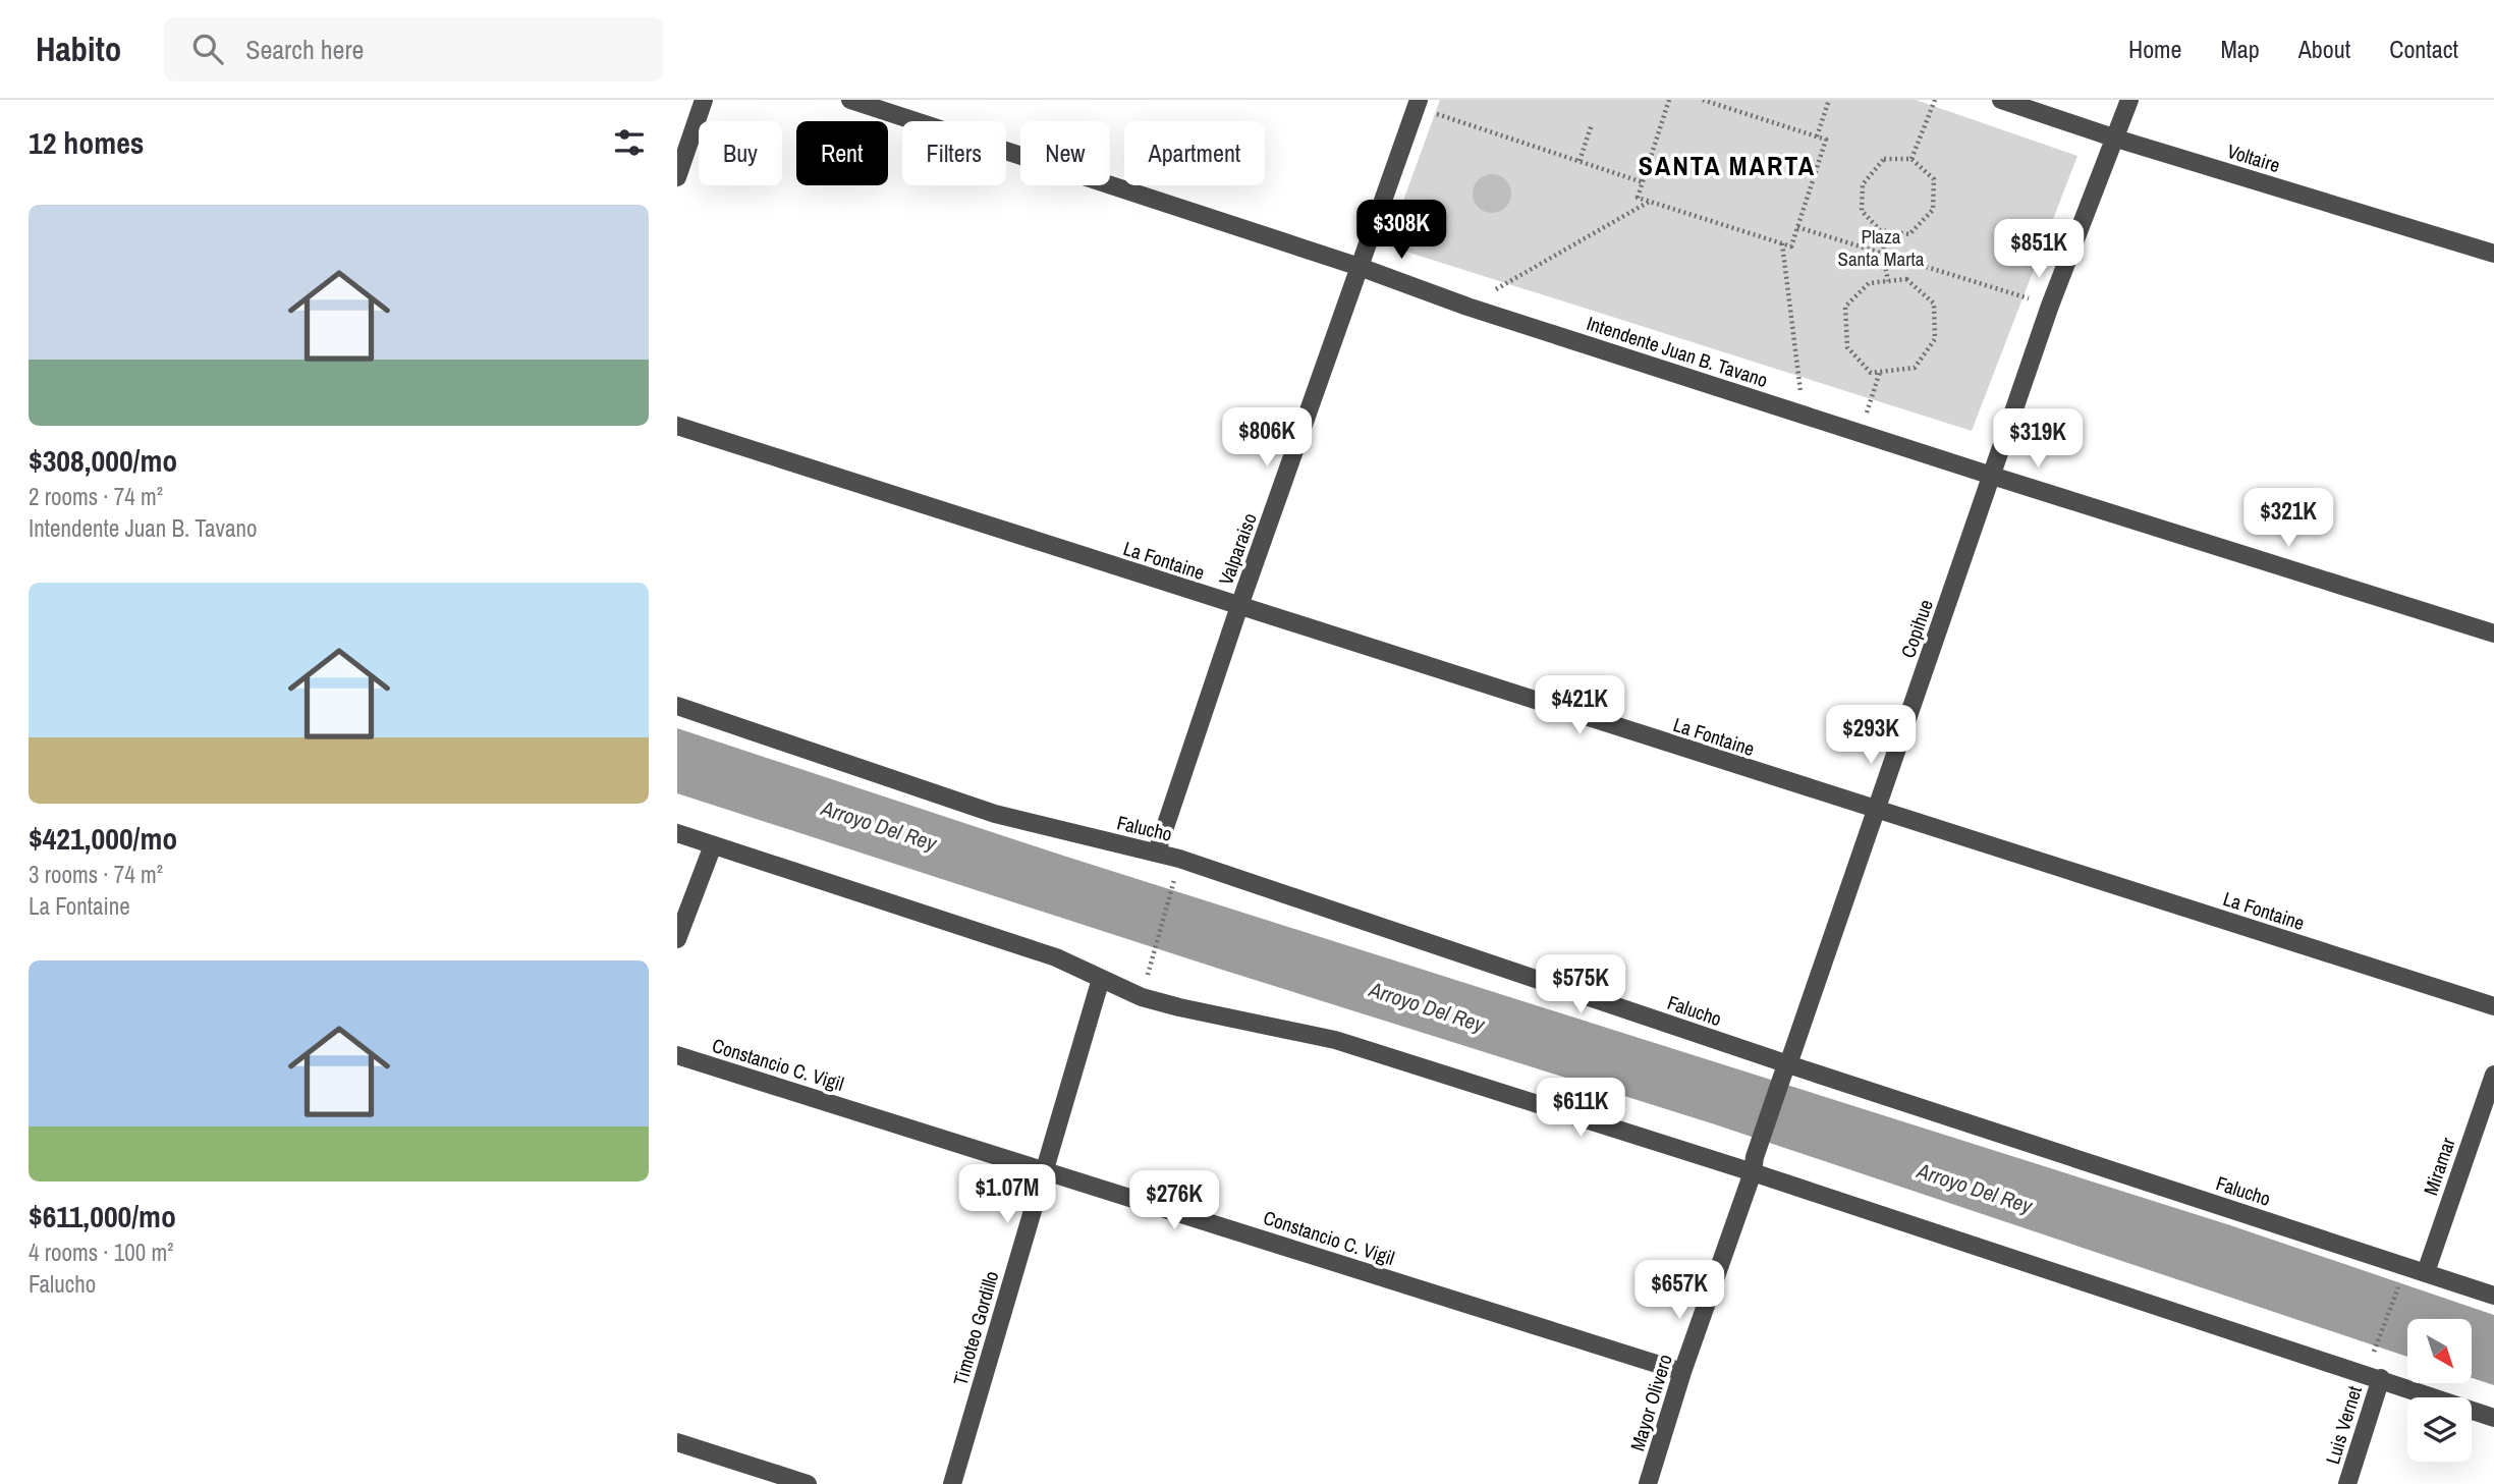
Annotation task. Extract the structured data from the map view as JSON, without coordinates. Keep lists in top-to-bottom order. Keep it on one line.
{"streets":{"street":["Voltaire","Intendente Juan B. Tavano","Valparaiso","La Fontaine","Copihue","Falucho","Constancio C. Vigil","Miramar","Timoteo Gordillo","Mayor Olivero","Luis Vernet"]},"crossings":[["Voltaire","Copihue"],["Intendente Juan B. Tavano","Valparaiso"],["Intendente Juan B. Tavano","Copihue"],["Valparaiso","La Fontaine"],["Valparaiso","Falucho"],["La Fontaine","Copihue"],["Copihue","Falucho"],["Copihue","Mayor Olivero"],["Falucho","Miramar"],["Constancio C. Vigil","Timoteo Gordillo"],["Constancio C. Vigil","Mayor Olivero"]],"districts":["SANTA MARTA"],"water":["Arroyo Del Rey"],"parks":["Plaza Santa Marta"],"north":"bottom right","page":{"header":"Habito","search":"Search here","nav":["Home","Map","About","Contact"],"heading":"12 homes","chip":["Buy","Rent","Filters","New","Apartment"],"list":[{"name":"$308,000/mo","note":"2 rooms · 74 m² · Intendente Juan B. Tavano"},{"name":"$421,000/mo","note":"3 rooms · 74 m² · La Fontaine"},{"name":"$611,000/mo","note":"4 rooms · 100 m² · Falucho"}],"price":["$308K","$851K","$806K","$319K","$321K","$421K","$293K","$575K","$611K","$1.07M","$276K","$657K"]}}
